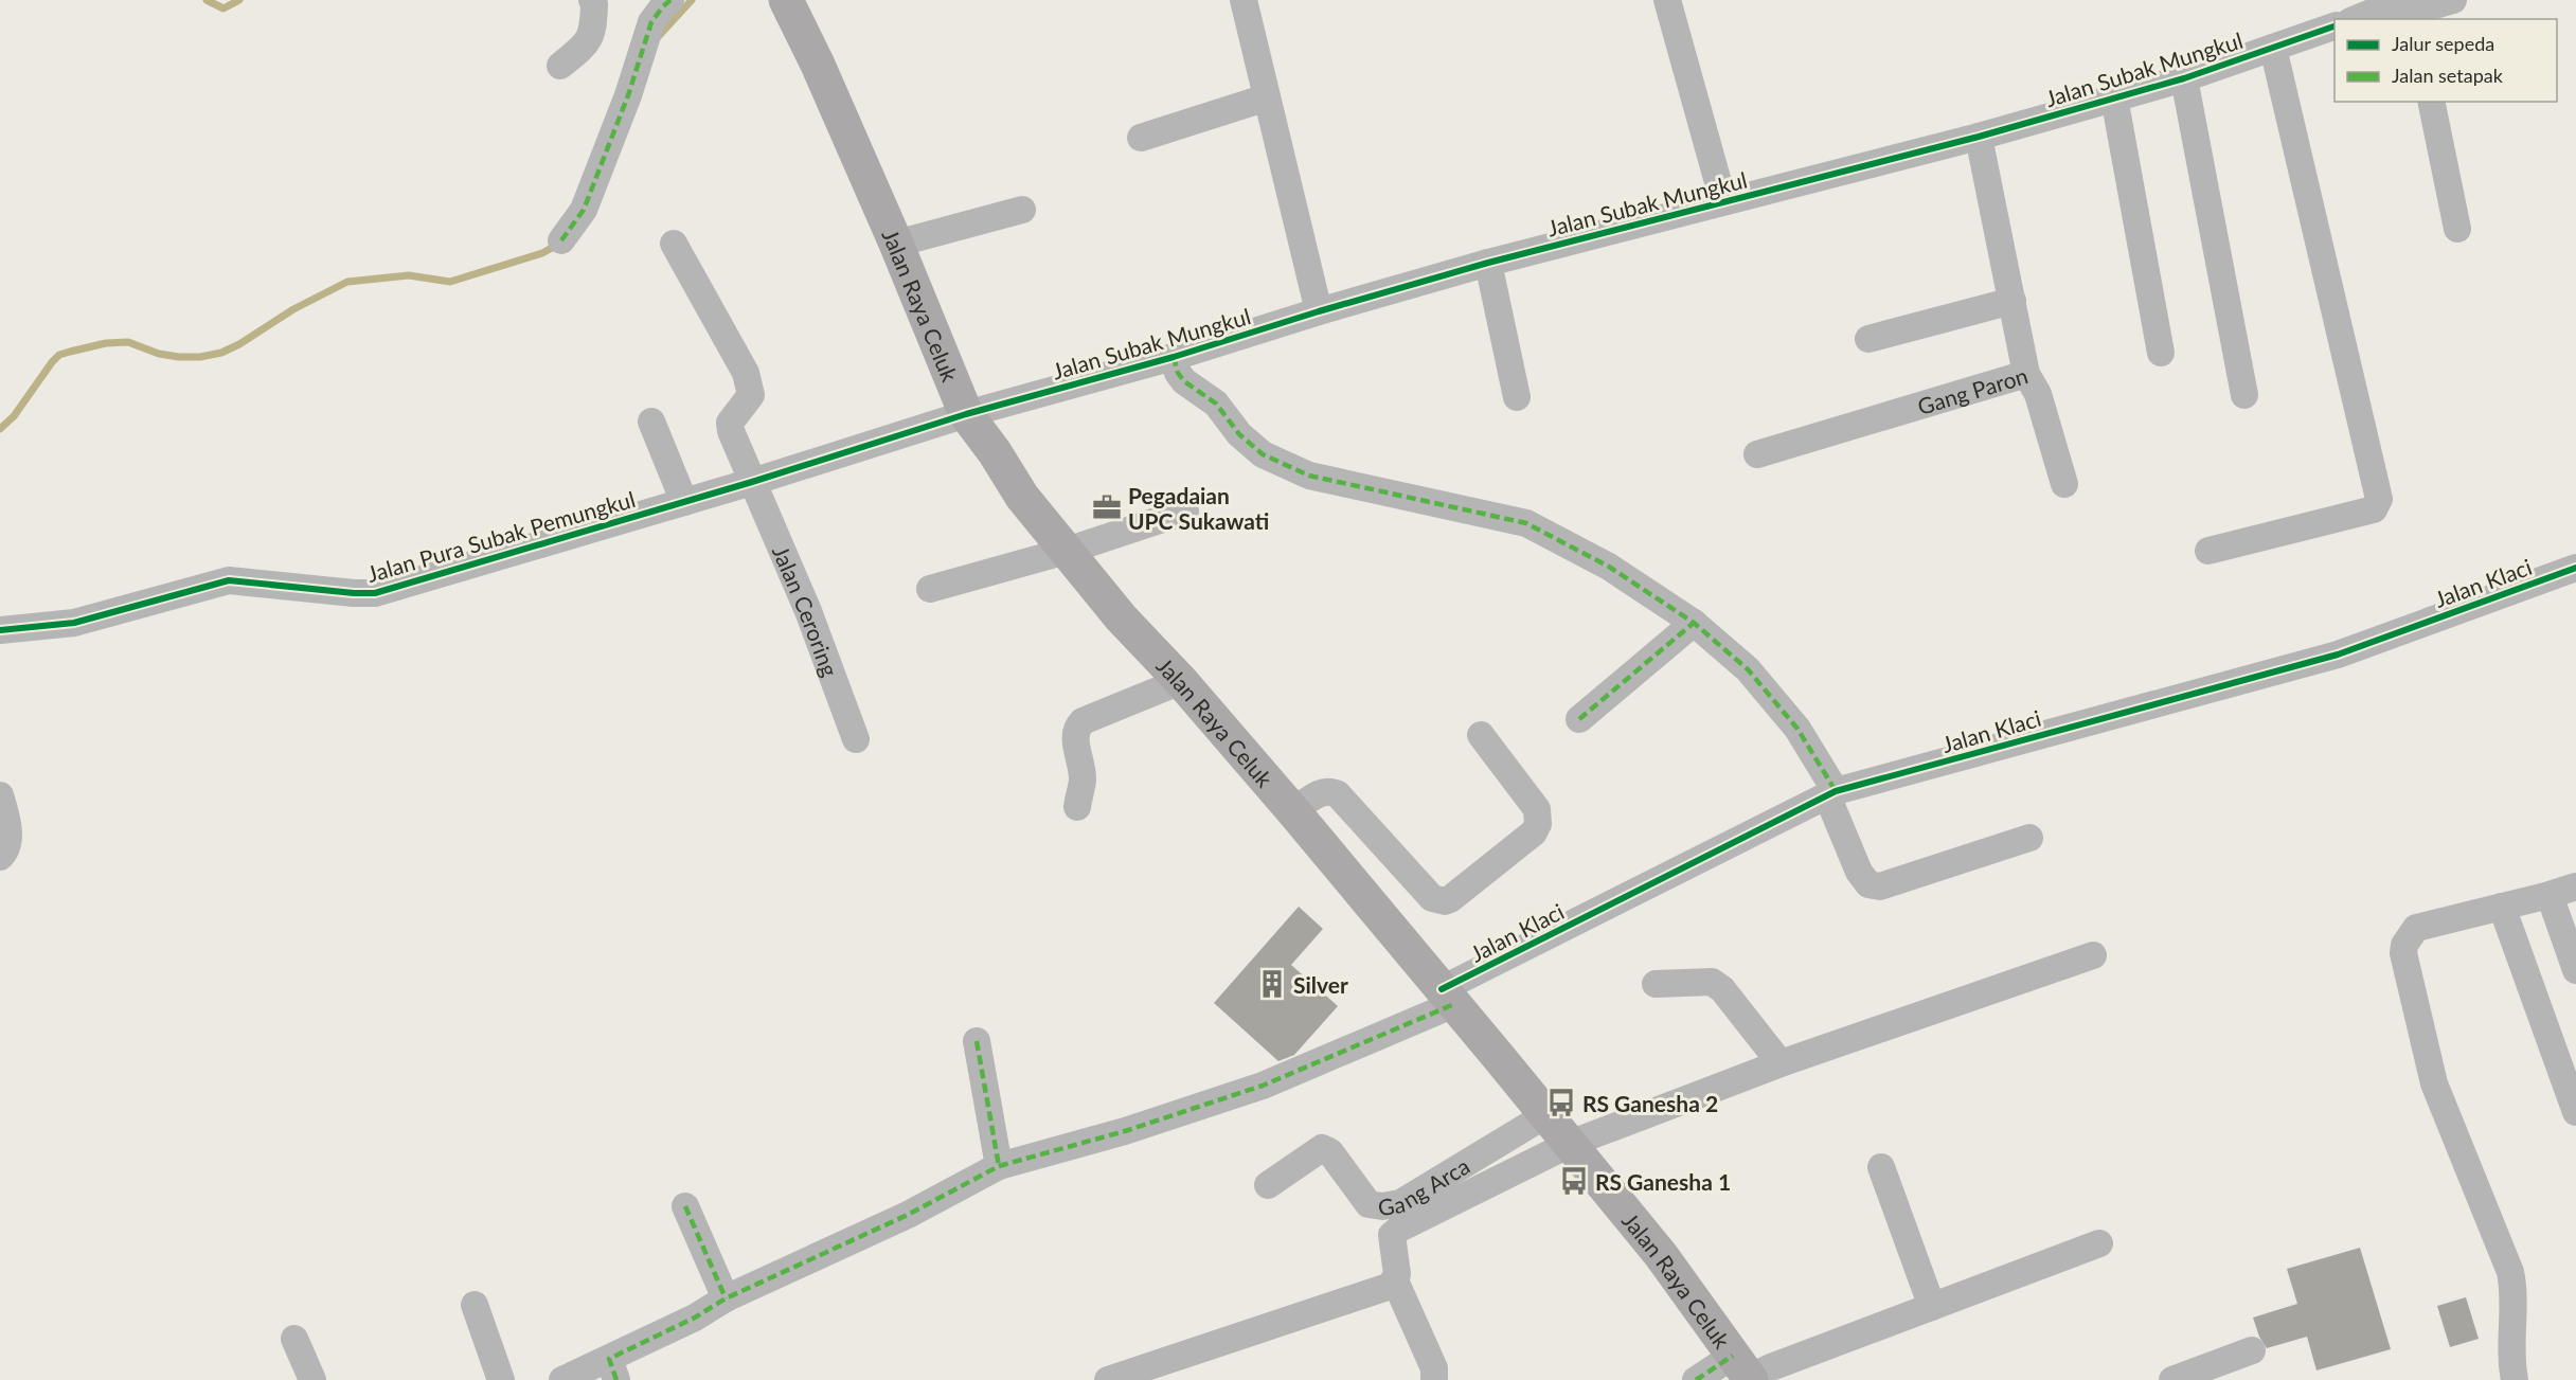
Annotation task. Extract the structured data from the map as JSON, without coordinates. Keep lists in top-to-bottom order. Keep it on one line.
{"streets":{"highway":["Jalan Raya Celuk"],"street":["Jalan Subak Mungkul","Gang Paron","Jalan Pura Subak Pemungkul","Jalan Klaci","Jalan Ceroring","Gang Arca"]},"crossings":[["Jalan Subak Mungkul","Jalan Raya Celuk"],["Jalan Subak Mungkul","Gang Paron"],["Jalan Subak Mungkul","Jalan Pura Subak Pemungkul"],["Jalan Raya Celuk","Jalan Pura Subak Pemungkul"],["Jalan Raya Celuk","Jalan Klaci"],["Jalan Raya Celuk","Gang Arca"],["Jalan Pura Subak Pemungkul","Jalan Ceroring"]],"places":{"office":["Pegadaian UPC Sukawati"],"building":["Silver"],"bus stop":["RS Ganesha 2","RS Ganesha 1"]},"legend":["Jalur sepeda","Jalan setapak"]}
